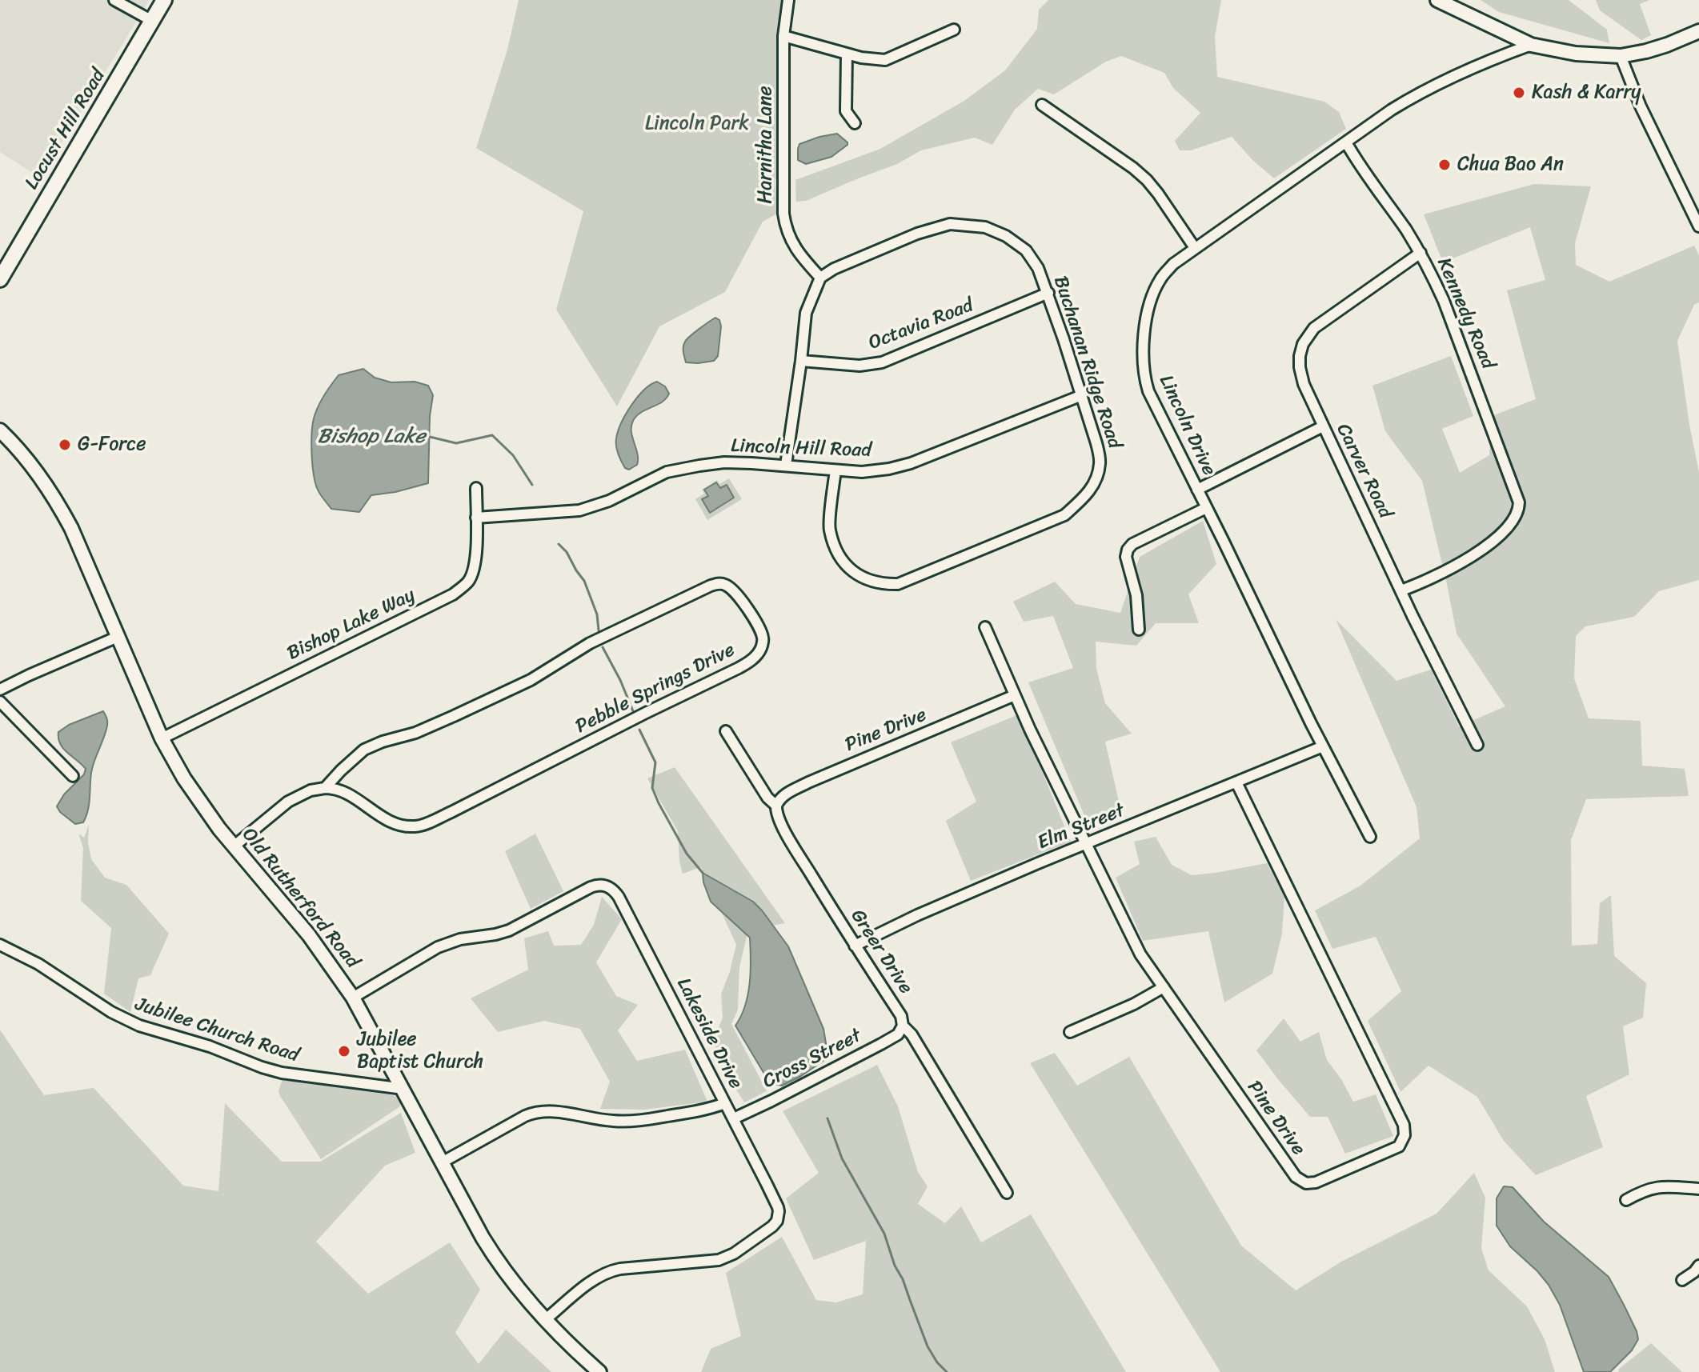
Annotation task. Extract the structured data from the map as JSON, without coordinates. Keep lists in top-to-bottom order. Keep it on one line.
{"streets":{"main road":["Locust Hill Road"],"street":["Harnitha Lane","Kennedy Road","Octavia Road","Buchanan Ridge Road","Lincoln Drive","Lincoln Hill Road","Carver Road","Bishop Lake Way","Pebble Springs Drive","Pine Drive","Elm Street","Old Rutherford Road","Greer Drive","Jubilee Church Road","Lakeside Drive","Cross Street"]},"crossings":[["Harnitha Lane","Buchanan Ridge Road"],["Kennedy Road","Lincoln Drive"],["Kennedy Road","Carver Road"],["Octavia Road","Buchanan Ridge Road"],["Buchanan Ridge Road","Lincoln Hill Road"],["Lincoln Drive","Elm Street"],["Lincoln Hill Road","Bishop Lake Way"],["Bishop Lake Way","Old Rutherford Road"],["Pebble Springs Drive","Old Rutherford Road"],["Pine Drive","Elm Street"],["Pine Drive","Greer Drive"],["Elm Street","Greer Drive"],["Old Rutherford Road","Jubilee Church Road"],["Old Rutherford Road","Lakeside Drive"],["Greer Drive","Cross Street"],["Lakeside Drive","Cross Street"]],"water":["Bishop Lake"],"parks":["Lincoln Park"],"places":["Kash & Karry","Chua Bao An","G-Force","Jubilee Baptist Church"]}
